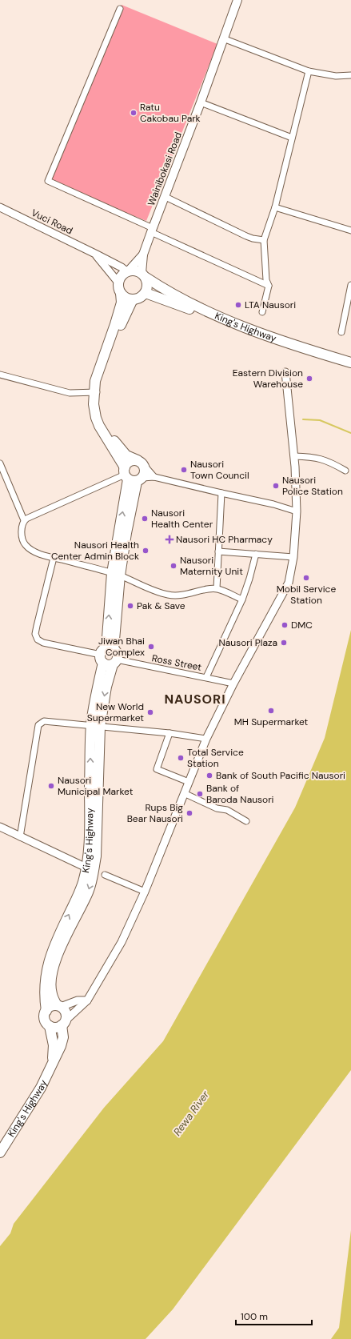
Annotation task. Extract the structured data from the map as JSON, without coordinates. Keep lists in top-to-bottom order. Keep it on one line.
{"streets":{"highway":["King's Highway"],"main road":["Wainibokasi Road"],"street":["Vuci Road","Ross Street"]},"crossings":[["Wainibokasi Road","Vuci Road"],["Wainibokasi Road","King's Highway"],["Vuci Road","King's Highway"],["King's Highway","Ross Street"]],"districts":["NAUSORI"],"water":["Rewa River"],"places":{"other":["Ratu Cakobau Park","LTA Nausori","Eastern Division Warehouse","Nausori Town Council","Nausori Police Station","Nausori Health Center","Nausori Health Center Admin Block","Nausori Maternity Unit","Mobil Service Station","Pak & Save","DMC","Nausori Plaza","Jiwan Bhai Complex","MH Supermarket","New World Supermarket","Total Service Station","Bank of South Pacific Nausori","Nausori Municipal Market","Bank of Baroda Nausori","Rups Big Bear Nausori"],"health":["Nausori HC Pharmacy"]},"scale_bar":"100 m"}
